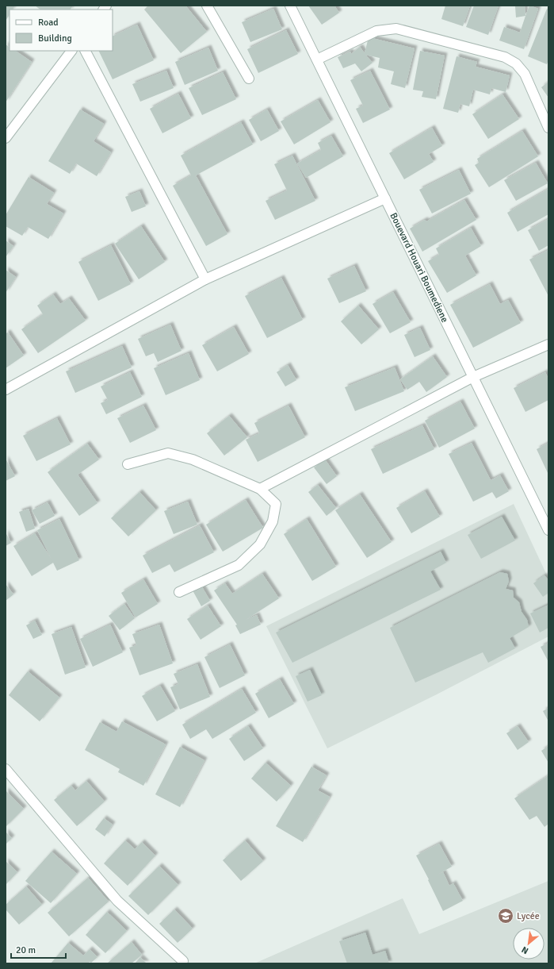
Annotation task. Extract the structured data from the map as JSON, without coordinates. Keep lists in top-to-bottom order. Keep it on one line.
{"streets":{"street":["Bouevard Houari Boumediene"]},"places":{"school or university":["Lycée"]},"legend":["Road","Building"],"scale_bar":"20 m","north":"bottom left"}
